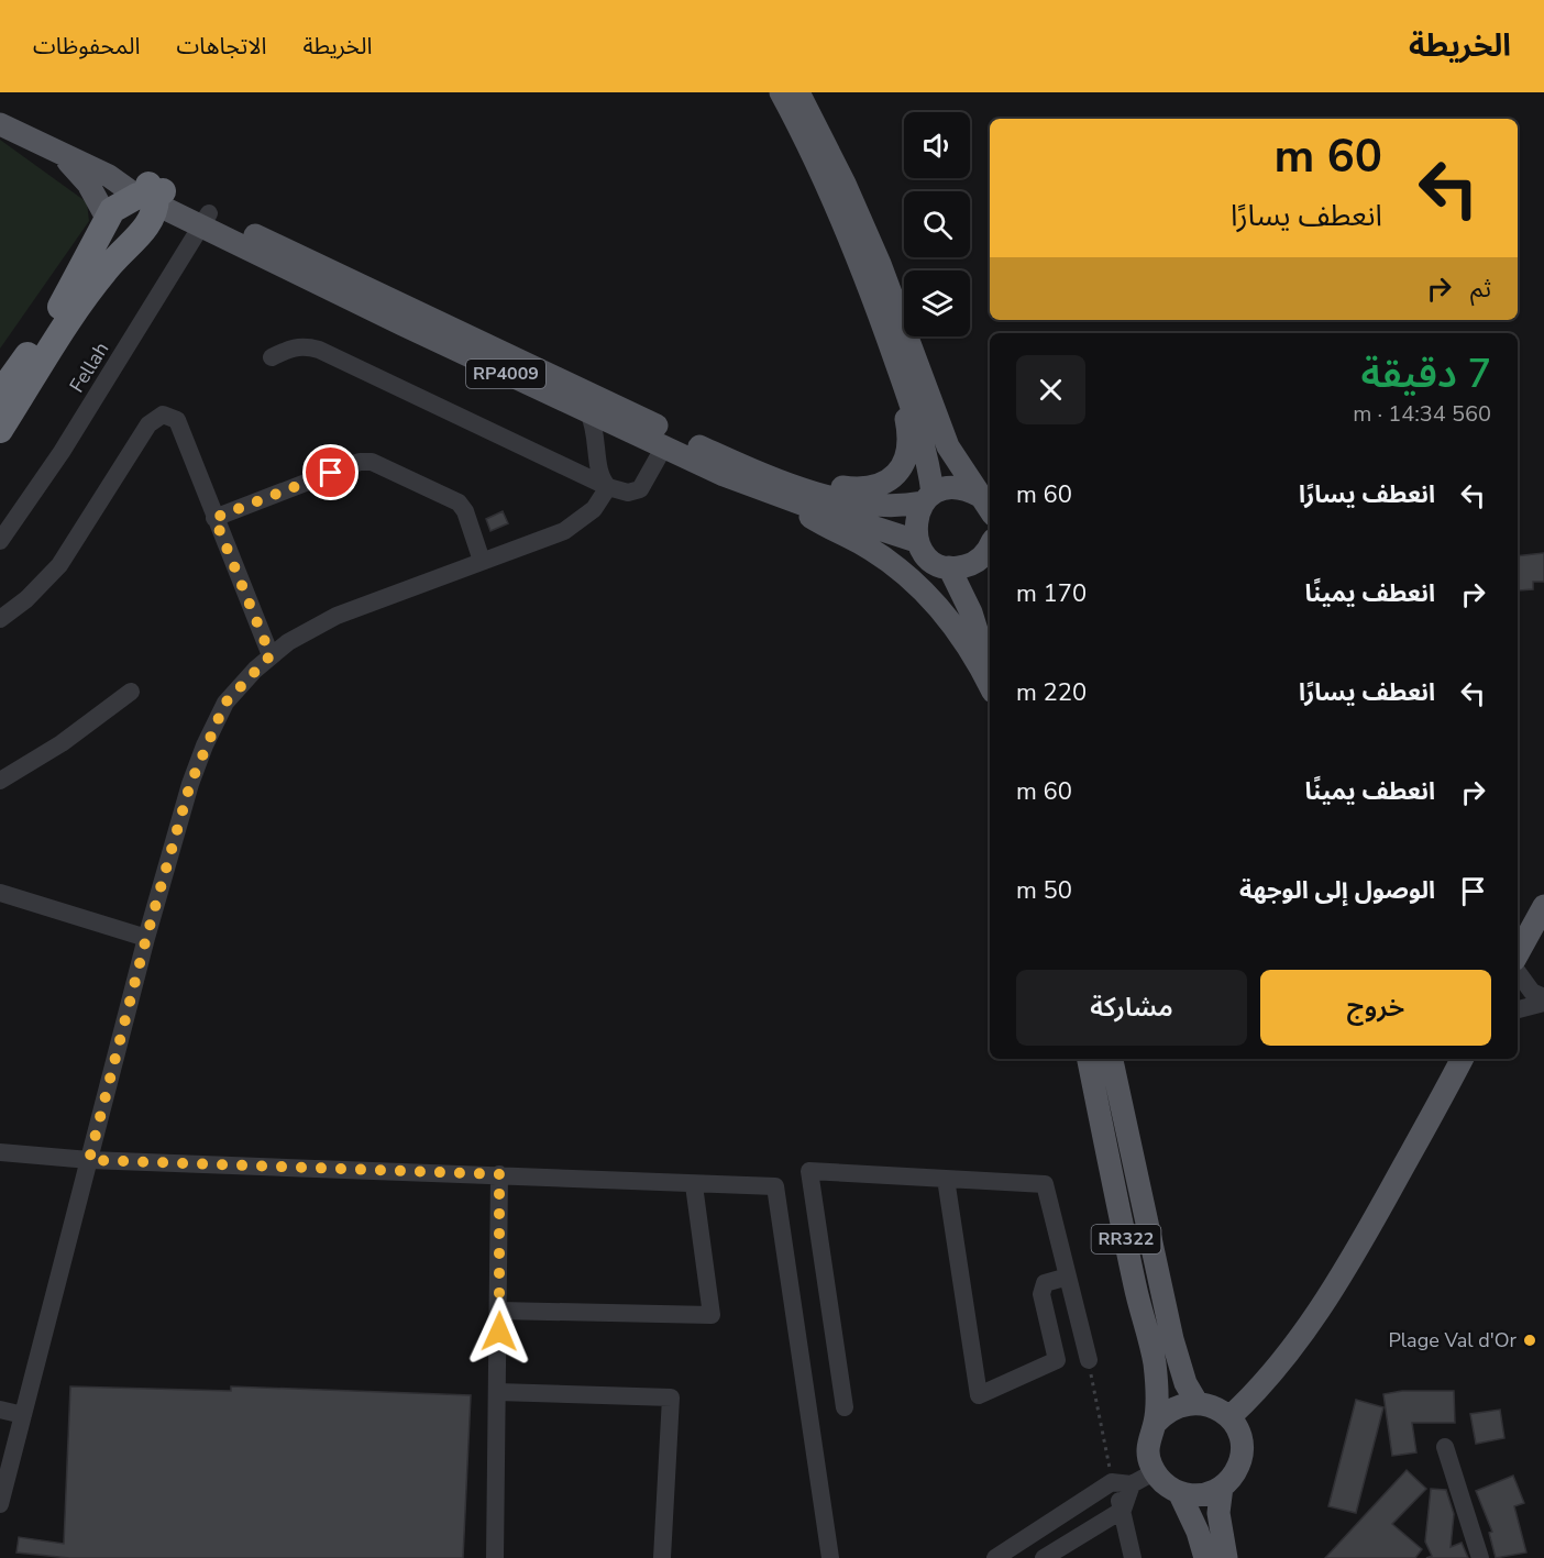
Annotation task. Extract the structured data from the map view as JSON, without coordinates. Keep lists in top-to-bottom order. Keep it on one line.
{"streets":{"main road":["RP4009","RR322"],"street":["Fellah"]},"crossings":[["Fellah","RP4009"]],"places":["Plage Val d'Or"],"page":{"header":"الخريطة","nav":["الخريطة","الاتجاهات","المحفوظات"],"turn":["60 m","انعطف يسارًا"],"then":"ثم","heading":["7 دقيقة","560 m · 14:34"],"list":[{"name":"انعطف يسارًا","value":"60 m"},{"name":"انعطف يمينًا","value":"170 m"},{"name":"انعطف يسارًا","value":"220 m"},{"name":"انعطف يمينًا","value":"60 m"},{"name":"الوصول إلى الوجهة","value":"50 m"}],"buttons":["خروج","مشاركة"]}}
